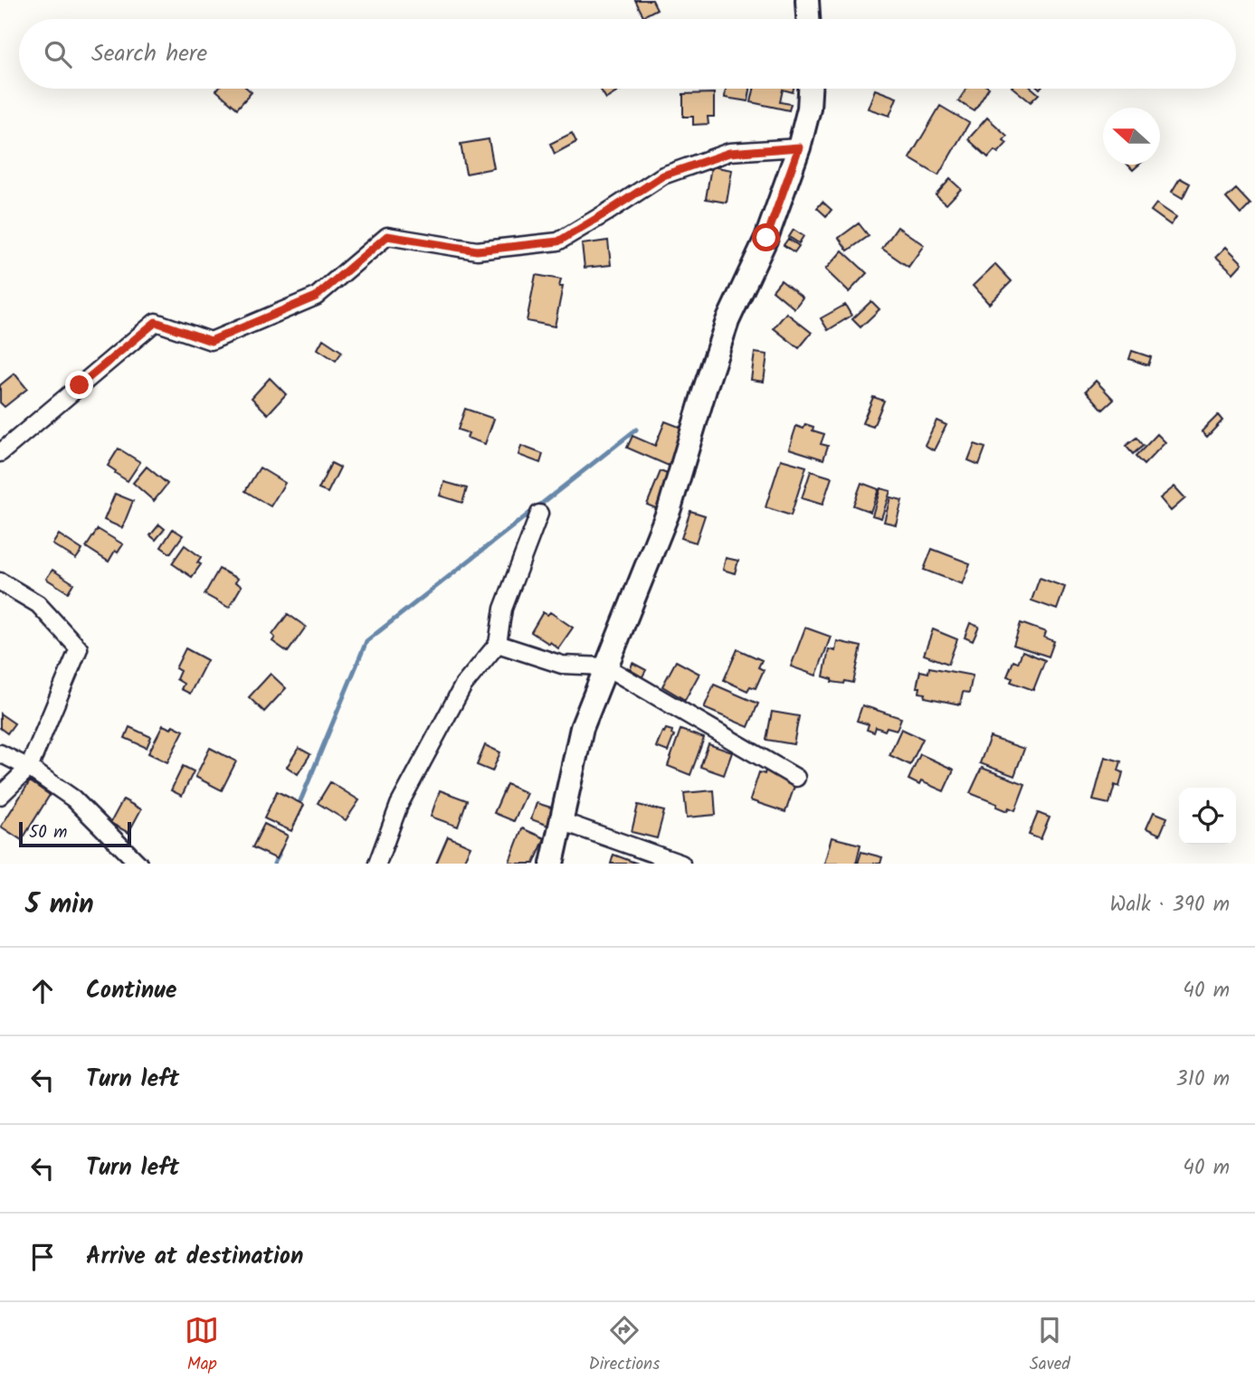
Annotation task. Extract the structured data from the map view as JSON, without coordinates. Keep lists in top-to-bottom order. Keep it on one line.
{"scale_bar":"50 m","north":"left","page":{"search":"Search here","scale":"50 m","heading":["5 min","Walk · 390 m"],"list":[["Continue","40 m"],["Turn left","310 m"],["Turn left","40 m"],"Arrive at destination"],"nav":["Map","Directions","Saved"]}}
